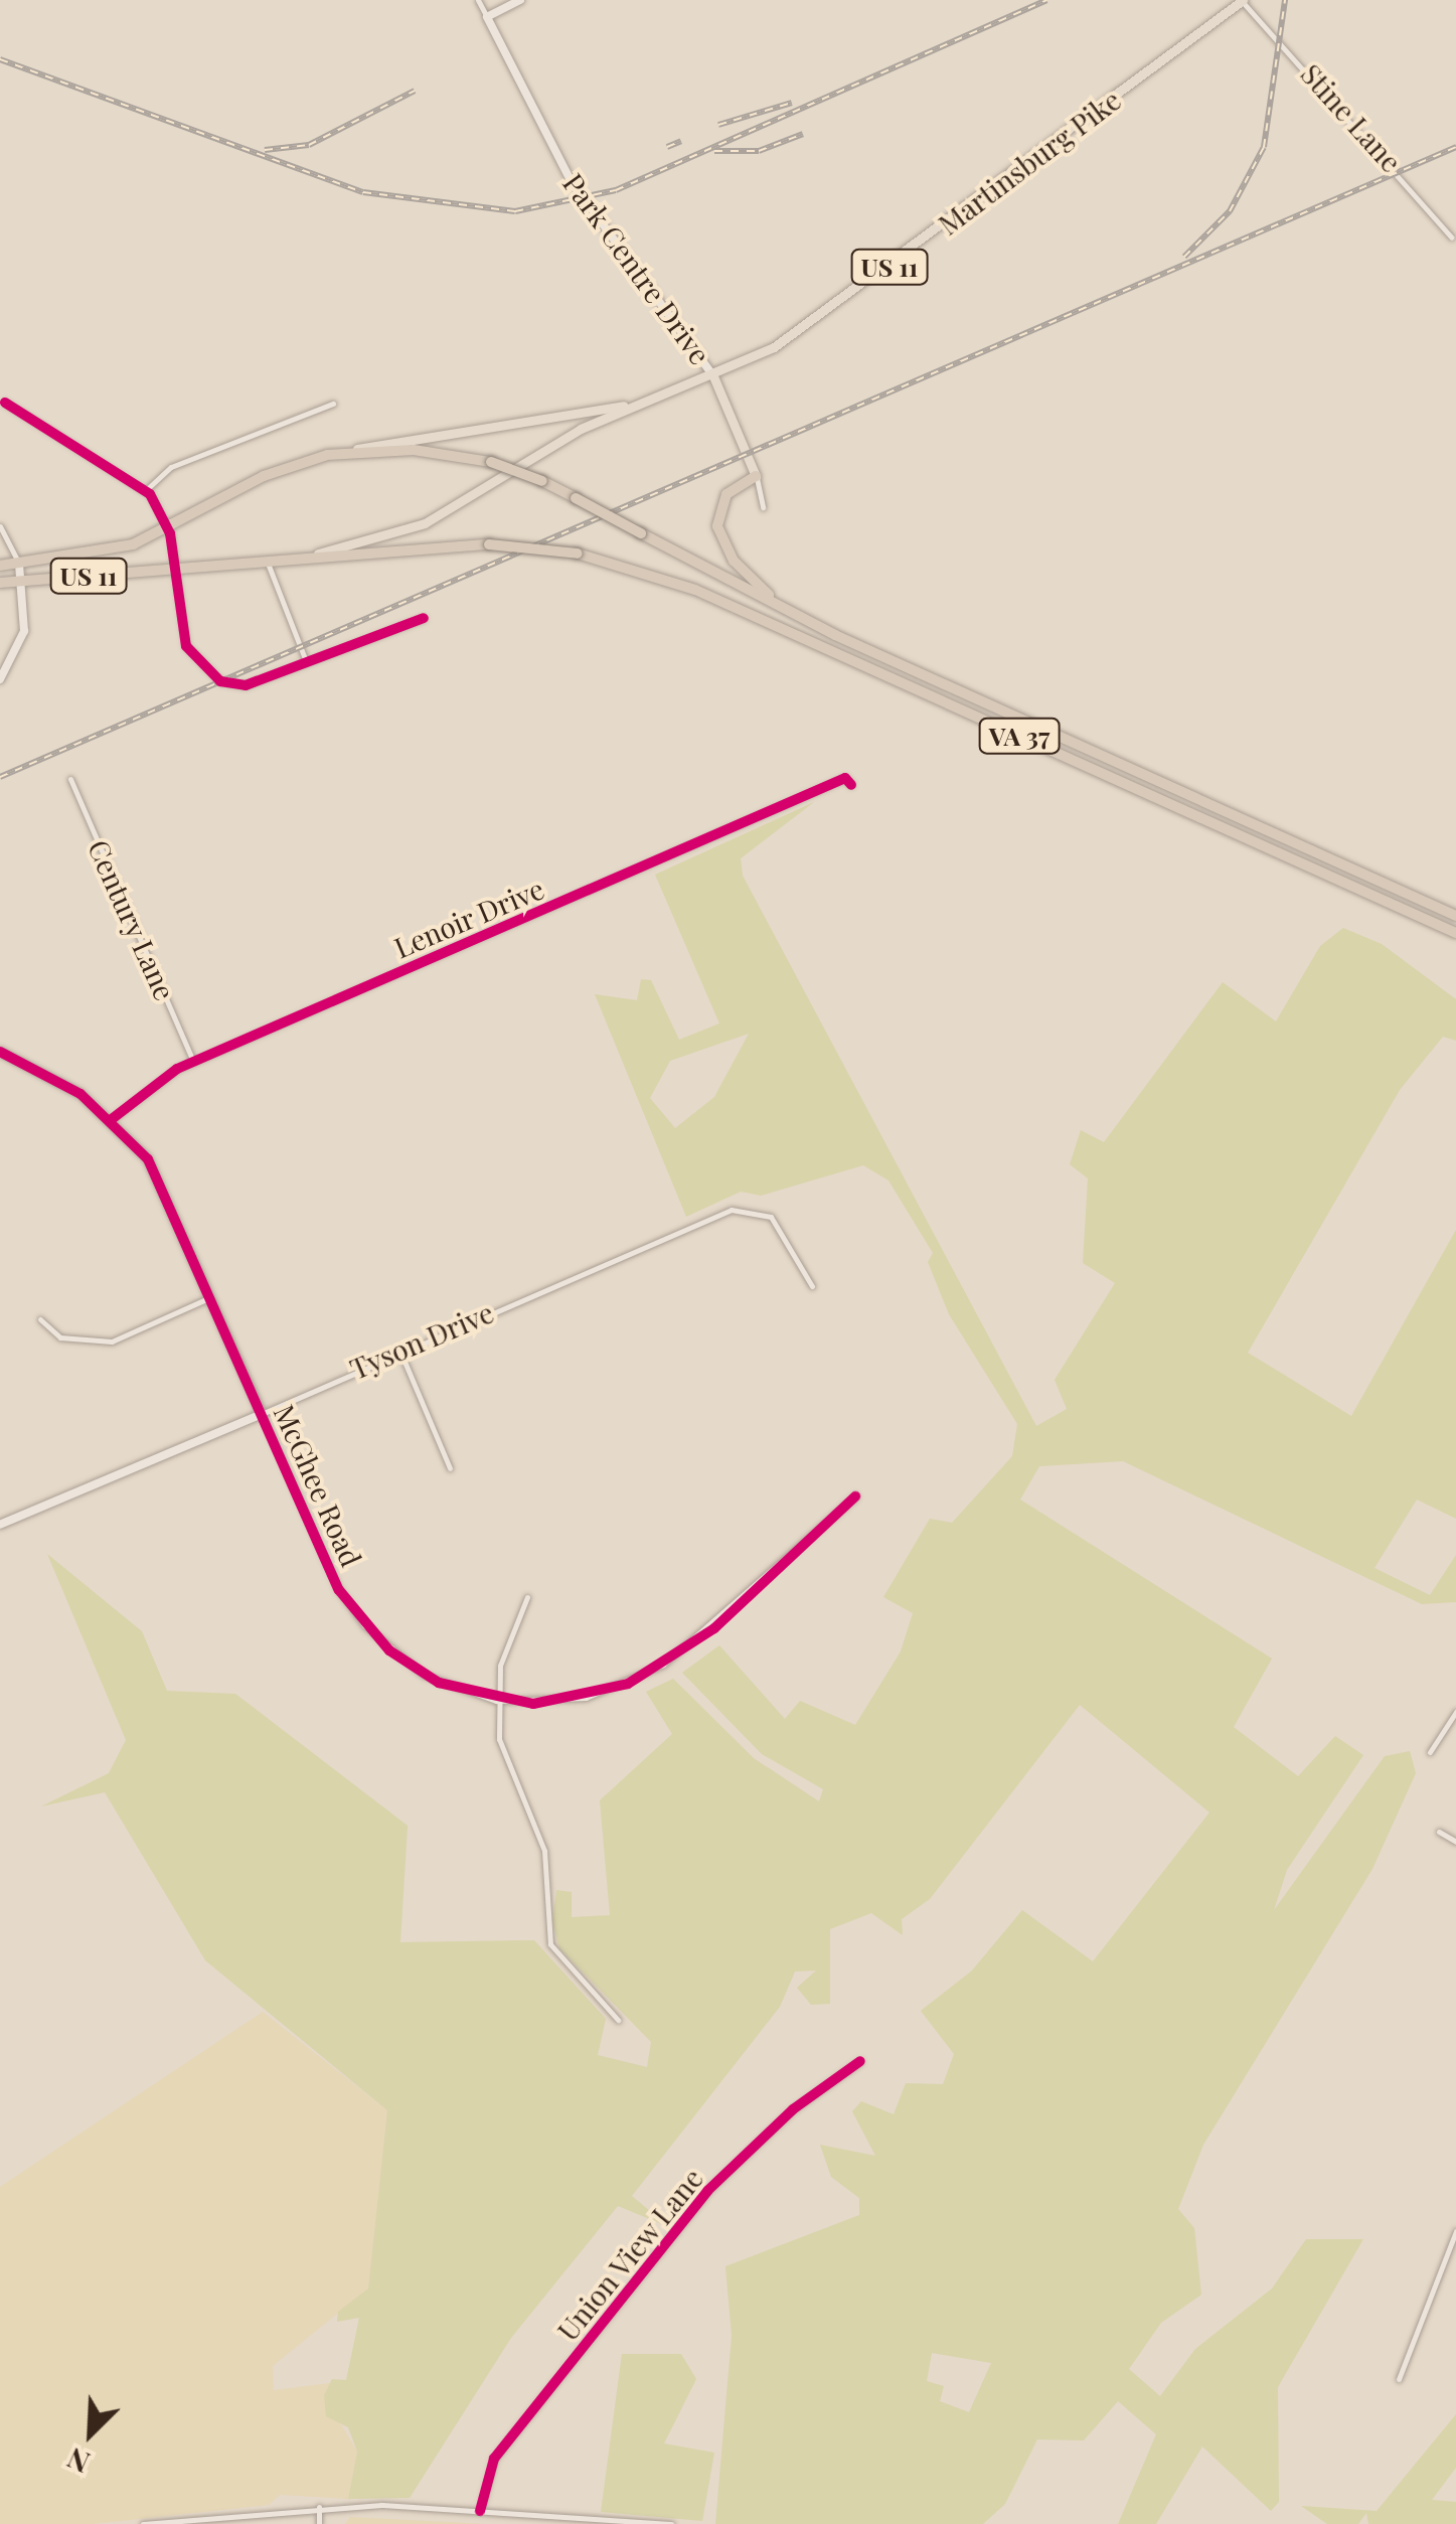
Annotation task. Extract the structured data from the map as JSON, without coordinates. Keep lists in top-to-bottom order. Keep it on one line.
{"streets":{"highway":["US 11","VA 37"],"main road":["Martinsburg Pike"],"street":["Stine Lane","Park Centre Drive","Lenoir Drive","Century Lane","Tyson Drive","McGhee Road","Union View Lane"]},"crossings":[["Stine Lane","Martinsburg Pike"],["Martinsburg Pike","US 11"],["Martinsburg Pike","Park Centre Drive"],["US 11","VA 37"],["Lenoir Drive","Century Lane"],["Lenoir Drive","McGhee Road"],["Tyson Drive","McGhee Road"]],"north":"bottom left"}
